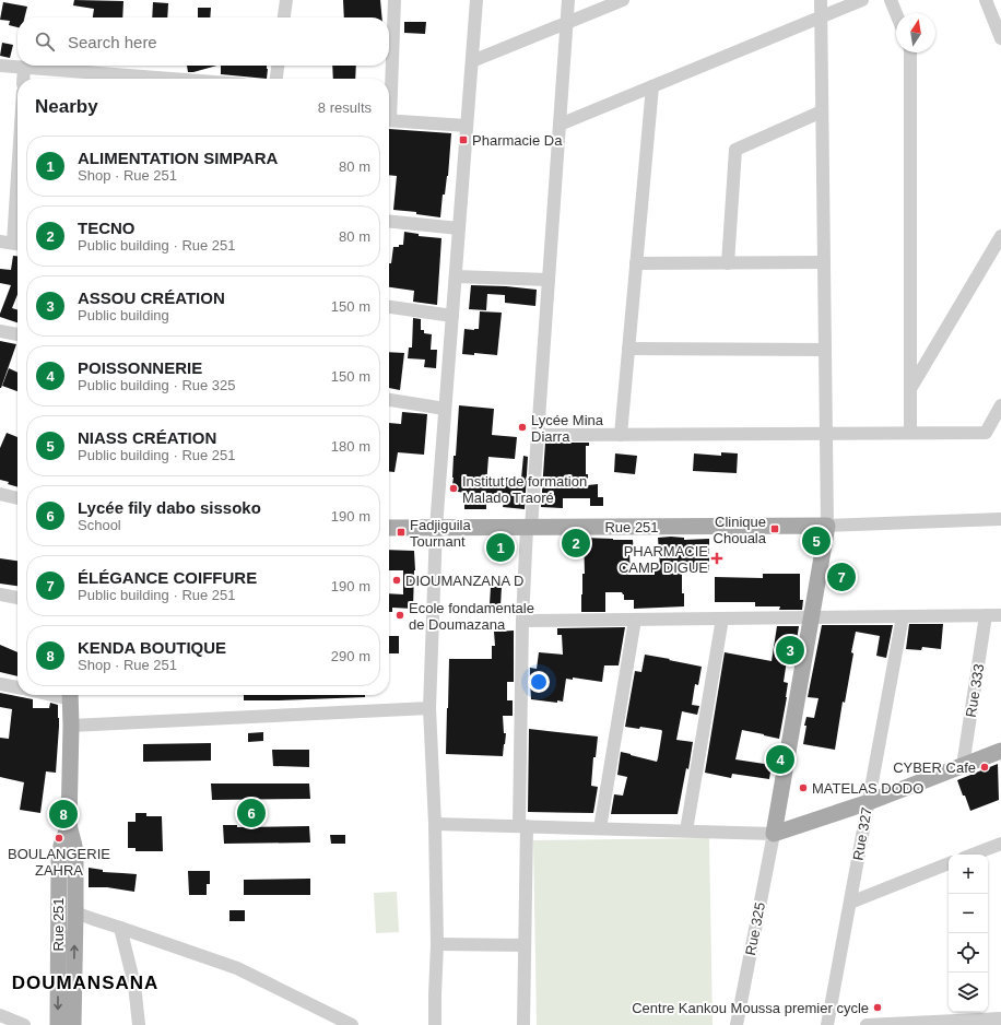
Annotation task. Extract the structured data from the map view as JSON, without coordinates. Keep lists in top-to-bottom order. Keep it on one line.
{"streets":{"main road":["Rue 251"],"street":["Rue 333","Rue 327","Rue 325"]},"districts":["DOUMANSANA"],"places":{"transit":["Pharmacie Da","Clinique Chouala","Fadjiguila Tournant"],"other":["Lycée Mina Diarra","Institut de formation Malado Traoré","DIOUMANZANA D","Ecole fondamentale de Doumazana","CYBER Cafe","MATELAS DODO","BOULANGERIE ZAHRA","Centre Kankou Moussa premier cycle"],"health":["PHARMACIE CAMP DIGUE"]},"north":"top","page":{"search":"Search here","heading":["Nearby","8 results"],"list":[{"mark":"1","name":"ALIMENTATION SIMPARA","note":"Shop · Rue 251","value":"80 m"},{"mark":"2","name":"TECNO","note":"Public building · Rue 251","value":"80 m"},{"mark":"3","name":"ASSOU CRÉATION","note":"Public building","value":"150 m"},{"mark":"4","name":"POISSONNERIE","note":"Public building · Rue 325","value":"150 m"},{"mark":"5","name":"NIASS CRÉATION","note":"Public building · Rue 251","value":"180 m"},{"mark":"6","name":"Lycée fily dabo sissoko","note":"School","value":"190 m"},{"mark":"7","name":"ÉLÉGANCE COIFFURE","note":"Public building · Rue 251","value":"190 m"},{"mark":"8","name":"KENDA BOUTIQUE","note":"Shop · Rue 251","value":"290 m"}],"pins":["5","2","1","7","3","4","6","8"],"map_buttons":["+","−"]}}
